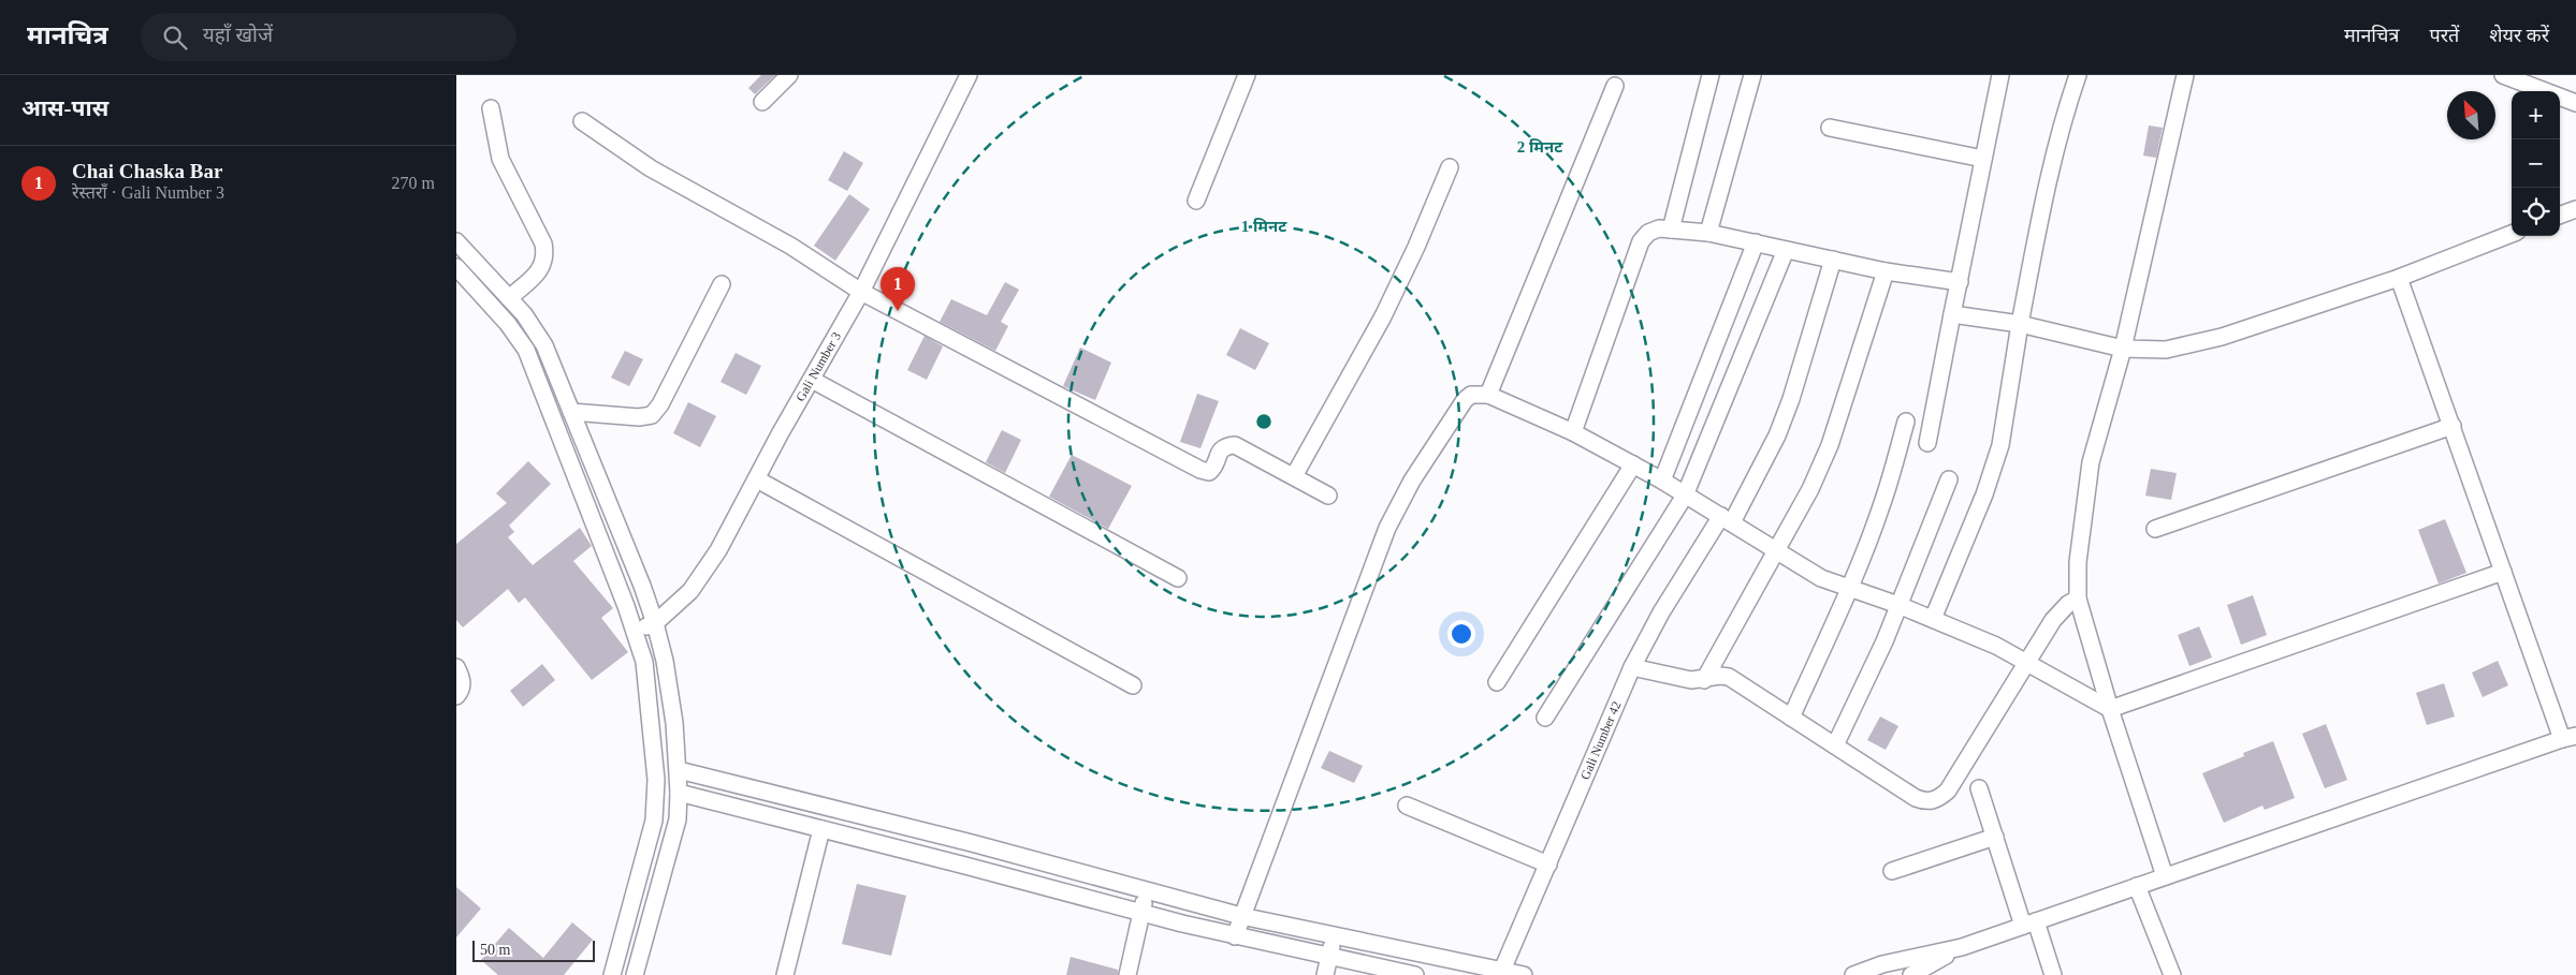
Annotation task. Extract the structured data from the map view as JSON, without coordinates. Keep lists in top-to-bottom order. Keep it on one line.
{"streets":{"street":["Gali Number 3","Gali Number 42"]},"scale_bar":"50 m","north":"top left","page":{"header":"मानचित्र","search":"यहाँ खोजें","nav":["मानचित्र","परतें","शेयर करें"],"heading":"आस-पास","map_buttons":["+","−"],"list":[{"mark":"1","name":"Chai Chaska Bar","note":"रेस्तराँ · Gali Number 3","value":"270 m"}],"pins":"1","scale":"50 m"},"rings":["2 मिनट","1 मिनट"]}
